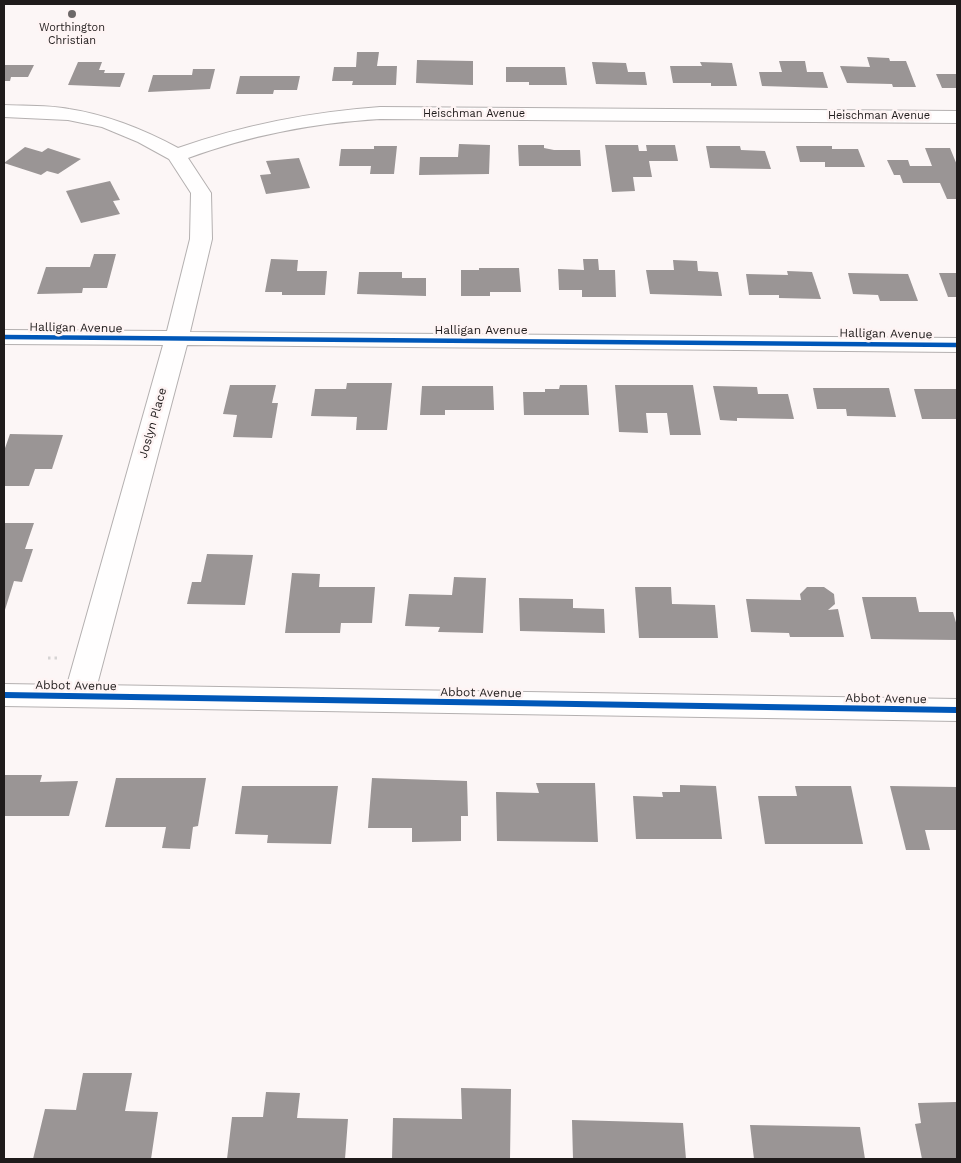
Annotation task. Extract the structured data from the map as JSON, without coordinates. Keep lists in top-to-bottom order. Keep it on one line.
{"streets":{"street":["Heischman Avenue","Halligan Avenue","Joslyn Place","Abbot Avenue"]},"crossings":[["Heischman Avenue","Joslyn Place"],["Halligan Avenue","Joslyn Place"],["Joslyn Place","Abbot Avenue"]],"places":["Worthington Christian"]}
